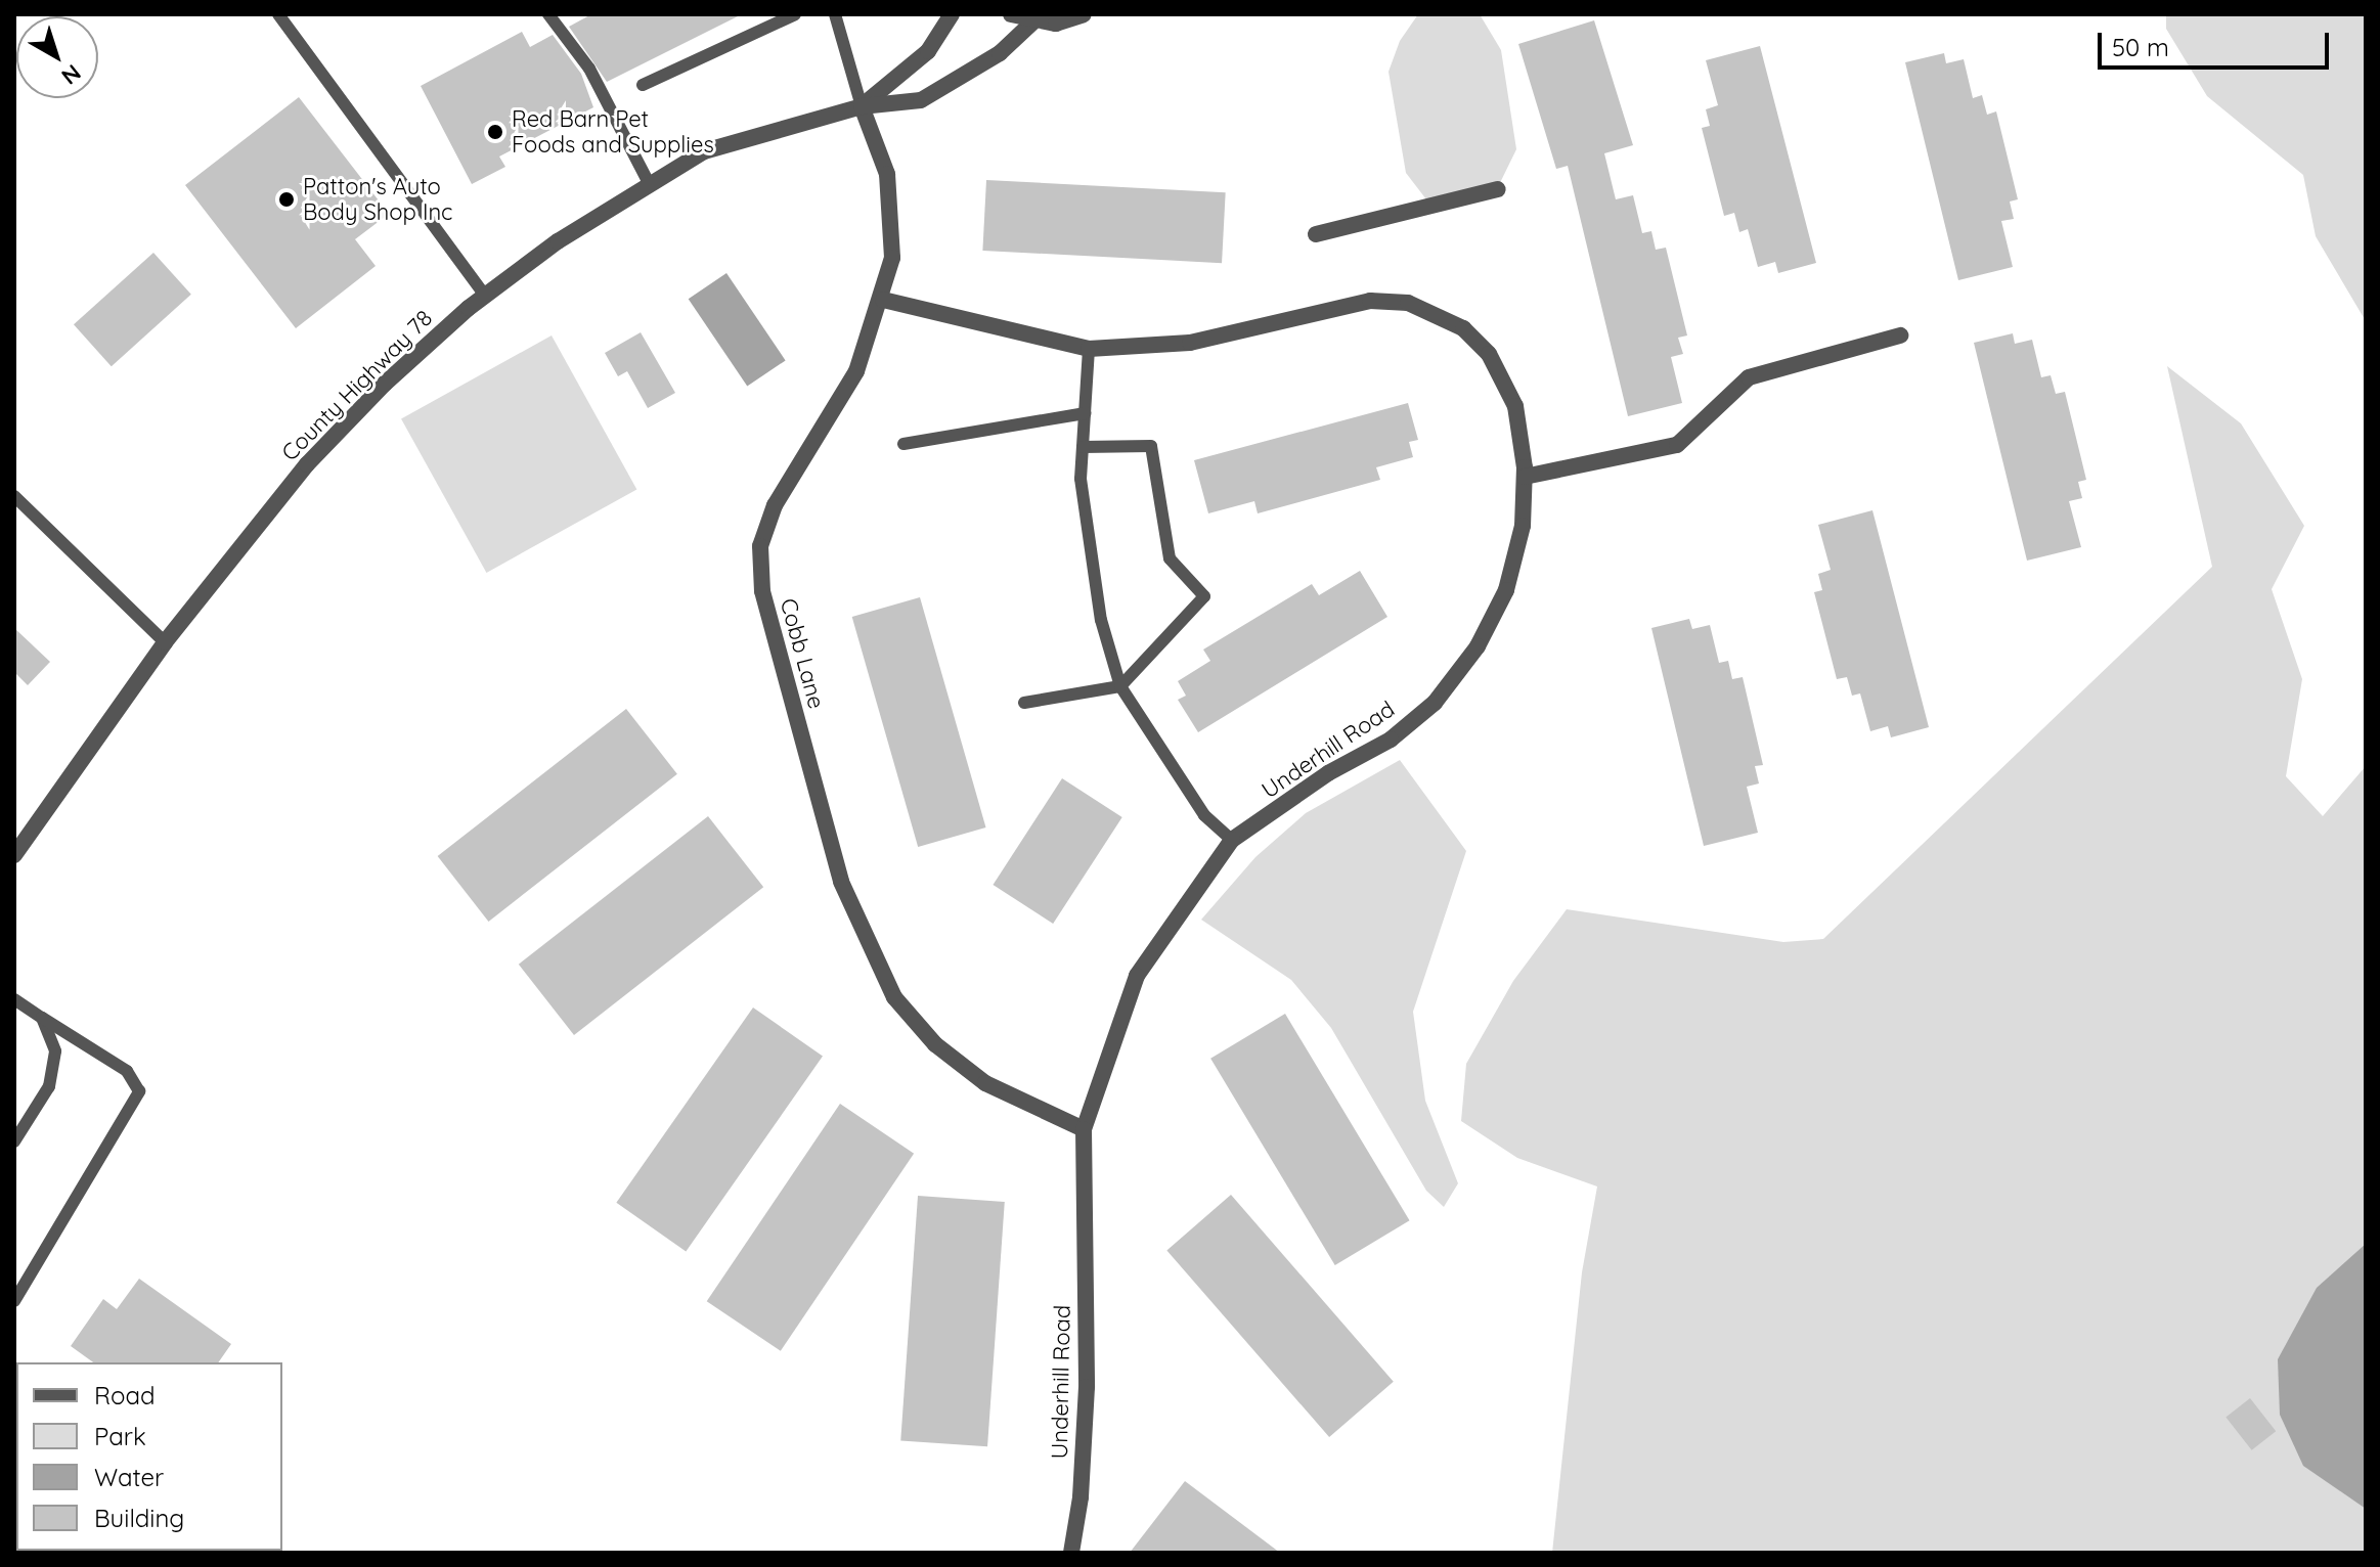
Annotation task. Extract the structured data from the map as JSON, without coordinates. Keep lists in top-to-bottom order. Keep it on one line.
{"streets":{"street":["County Highway 78","Cobb Lane","Underhill Road"]},"crossings":[["County Highway 78","Cobb Lane"],["Cobb Lane","Underhill Road"]],"places":["Red Barn Pet Foods and Supplies","Patton's Auto Body Shop Inc"],"legend":["Road","Park","Water","Building"],"scale_bar":"50 m","north":"bottom right"}
